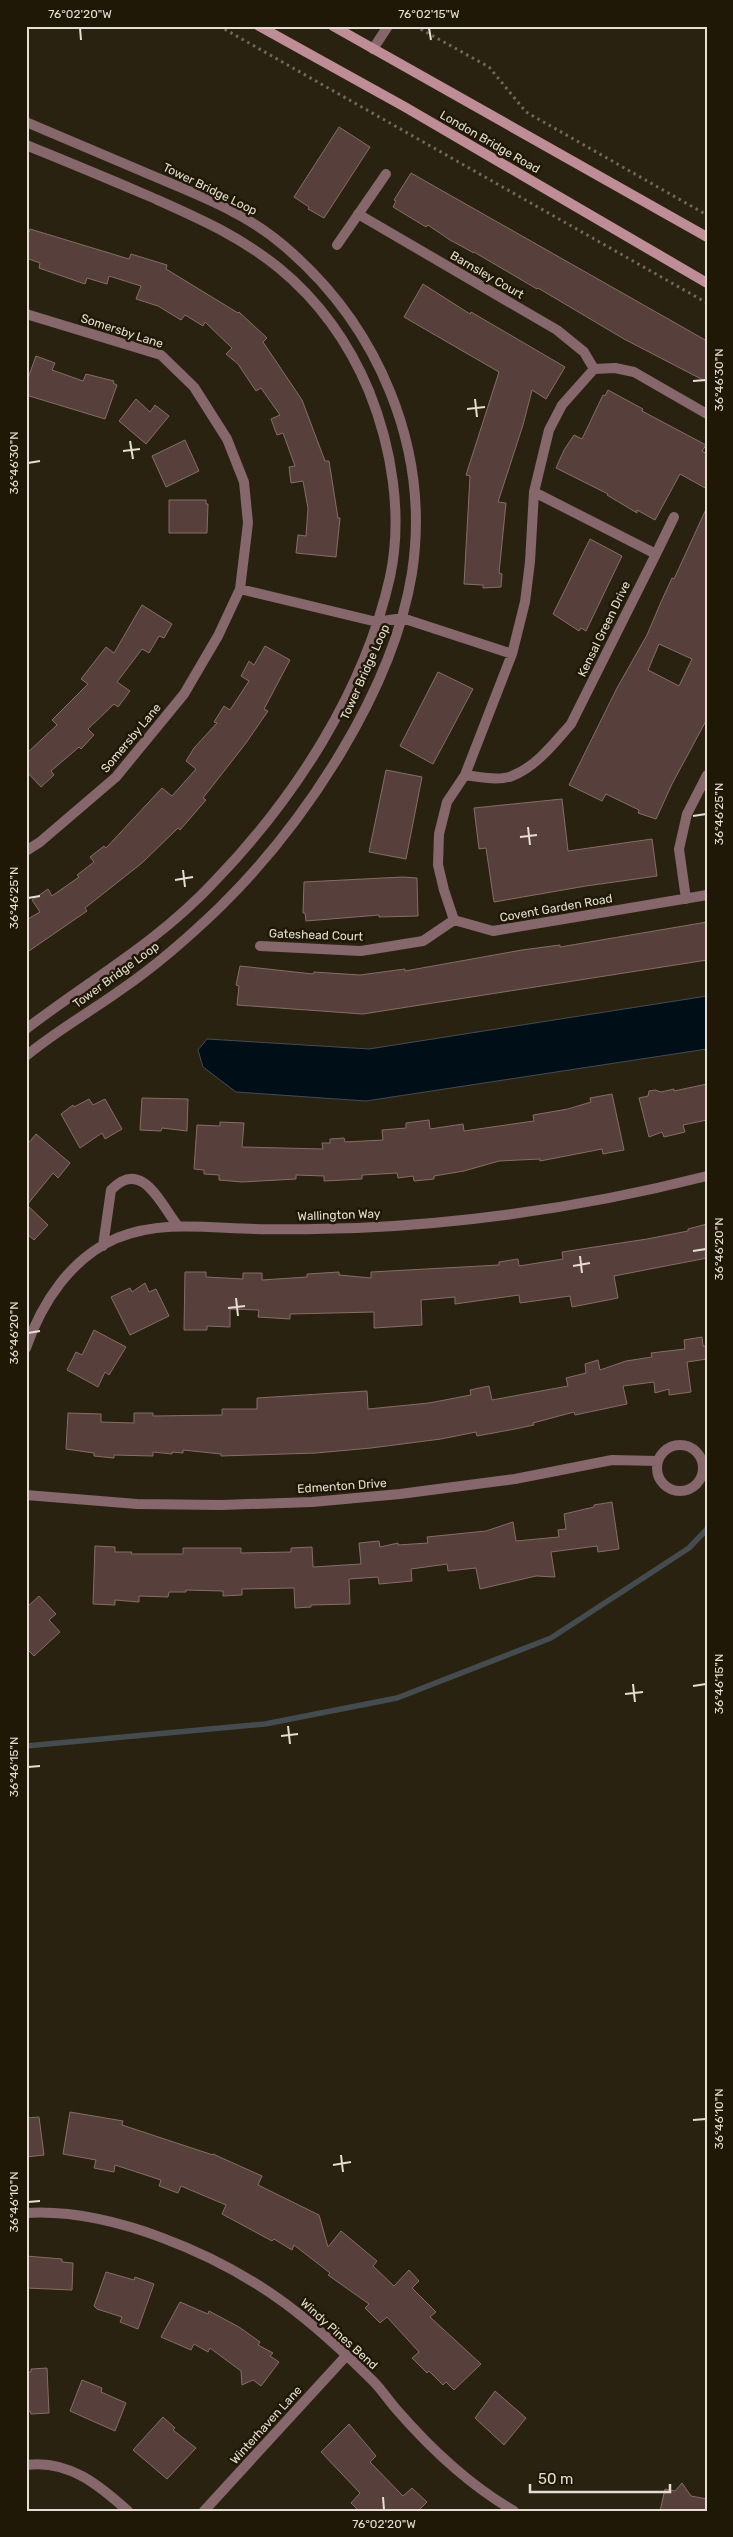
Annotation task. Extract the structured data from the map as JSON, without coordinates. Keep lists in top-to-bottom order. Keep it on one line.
{"streets":{"main road":["London Bridge Road"],"street":["Tower Bridge Loop","Barnsley Court","Somersby Lane","Kensal Green Drive","Covent Garden Road","Gateshead Court","Wallington Way","Edmenton Drive","Windy Pines Bend","Winterhaven Lane"]},"crossings":[["Covent Garden Road","Gateshead Court"],["Windy Pines Bend","Winterhaven Lane"]],"scale_bar":"50 m","coordinates":["76°02'20\"W","76°02'15\"W","36°46'30\"N","36°46'25\"N","36°46'20\"N","36°46'15\"N","36°46'10\"N"]}
